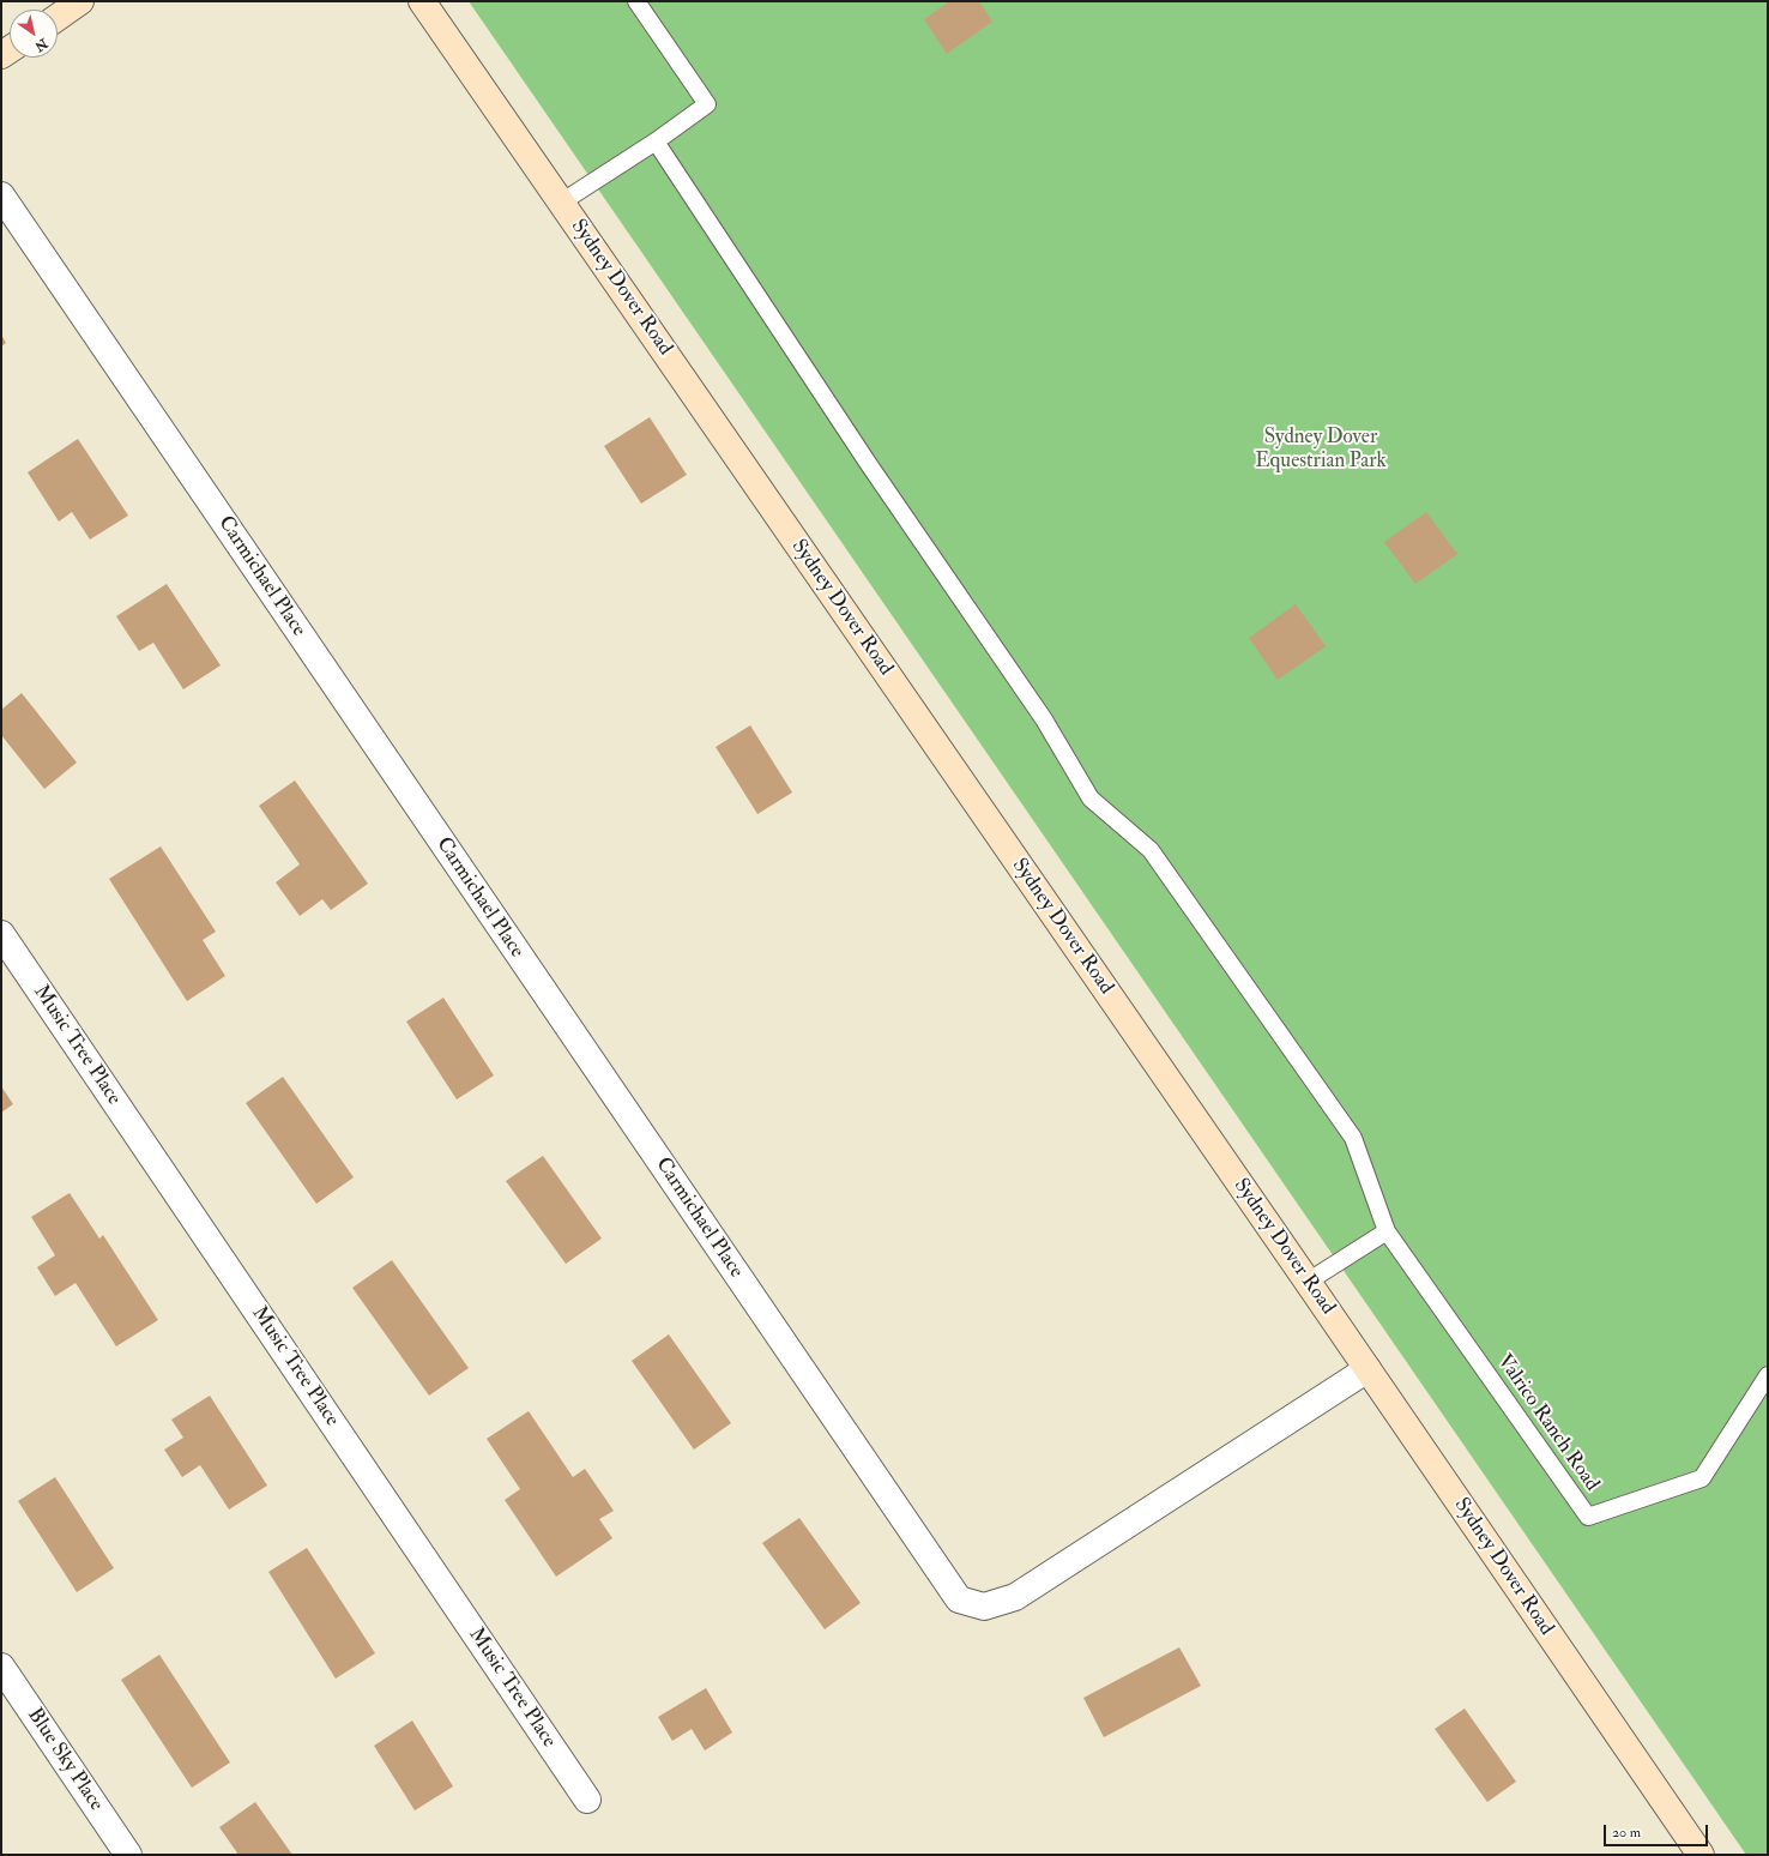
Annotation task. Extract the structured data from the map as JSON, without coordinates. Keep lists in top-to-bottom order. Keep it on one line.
{"streets":{"street":["Sydney Dover Road","Carmichael Place","Music Tree Place","Blue Sky Place"],"lane":["Valrico Ranch Road"]},"crossings":[["Sydney Dover Road","Carmichael Place"]],"parks":["Sydney Dover Equestrian Park"],"scale_bar":"20 m","north":"bottom right"}
